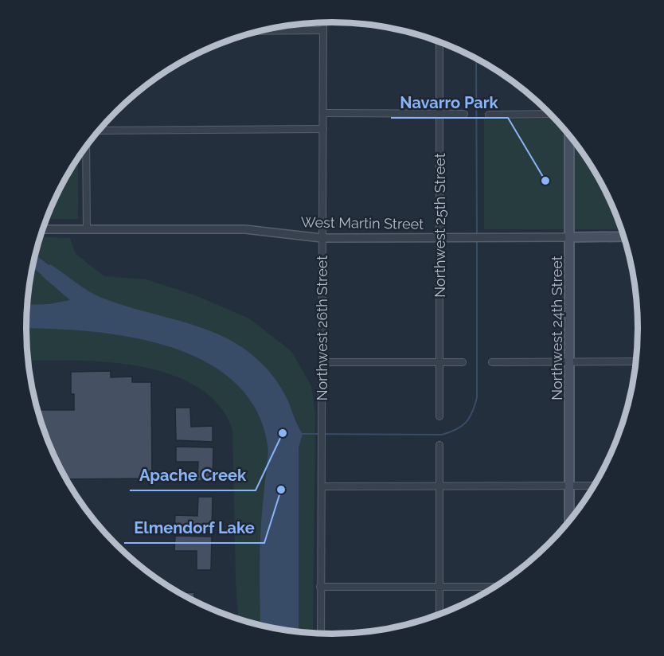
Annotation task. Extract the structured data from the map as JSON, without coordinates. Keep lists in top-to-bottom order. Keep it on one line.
{"streets":{"main road":["West Martin Street","Northwest 24th Street"],"street":["Northwest 25th Street","Northwest 26th Street"]},"crossings":[["West Martin Street","Northwest 25th Street"],["West Martin Street","Northwest 26th Street"],["West Martin Street","Northwest 24th Street"]],"places":["Navarro Park","Apache Creek","Elmendorf Lake"]}
